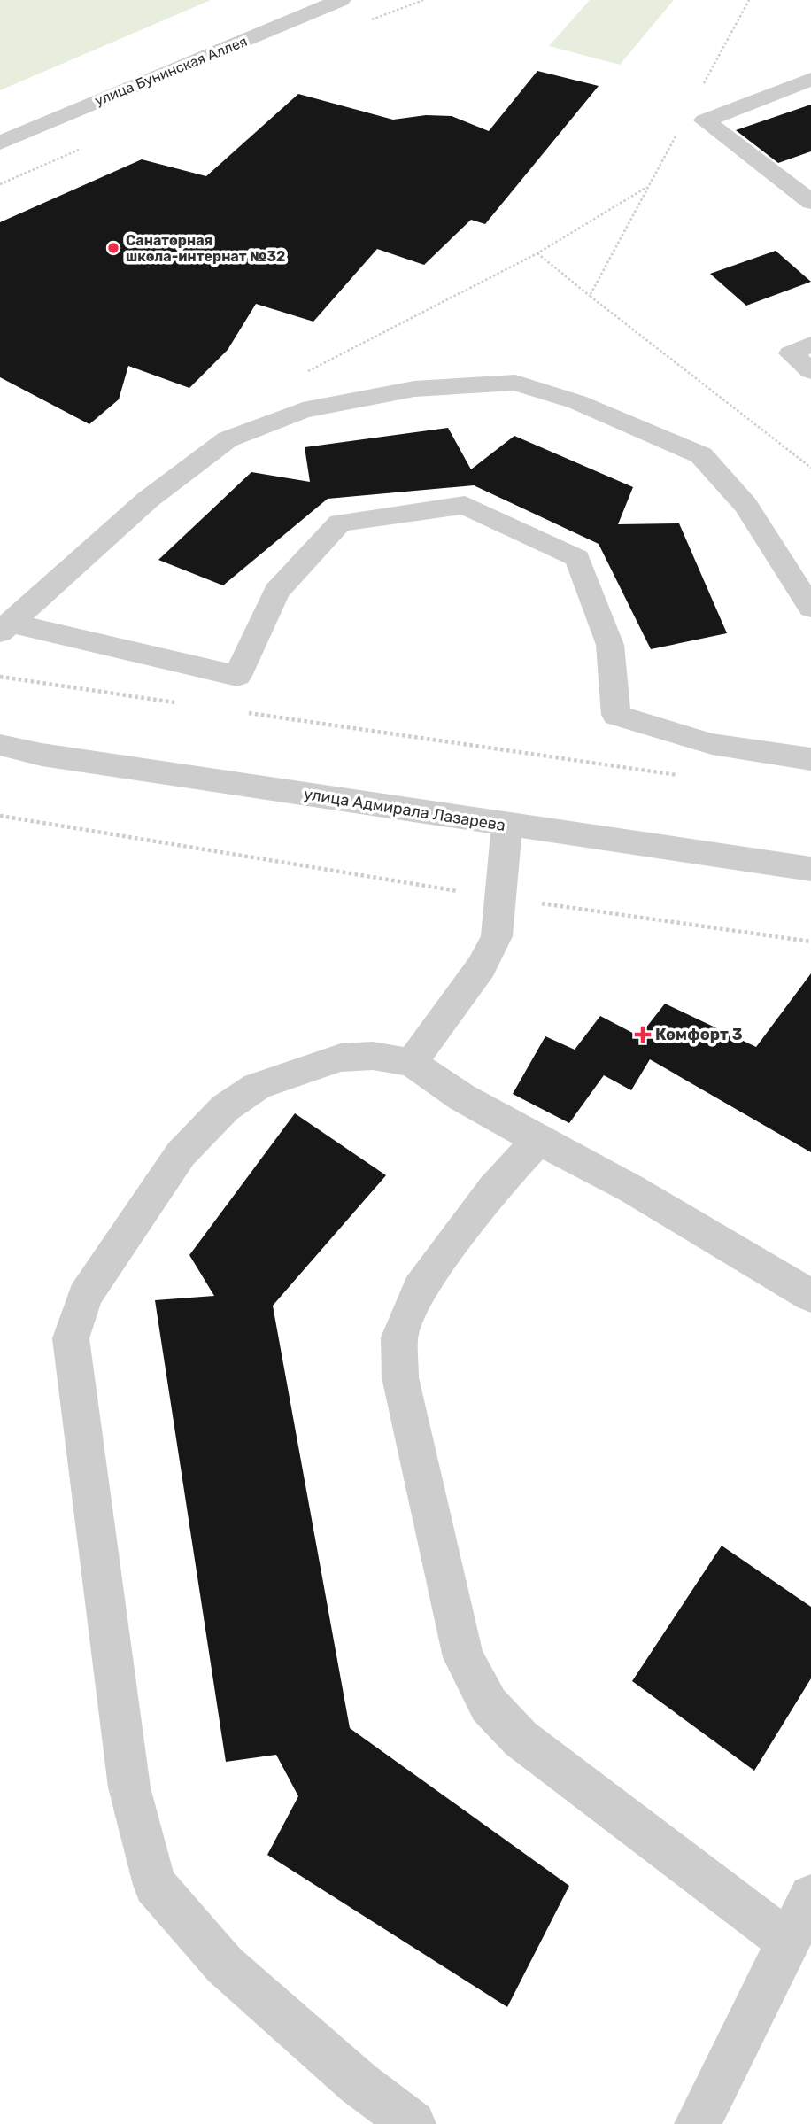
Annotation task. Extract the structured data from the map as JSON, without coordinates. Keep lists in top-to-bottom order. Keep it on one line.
{"streets":{"street":["улица Бунинская Аллея","улица Адмирала Лазарева"]},"places":{"other":["Санаторная школа-интернат №32"],"health":["Комфорт 3"]}}
